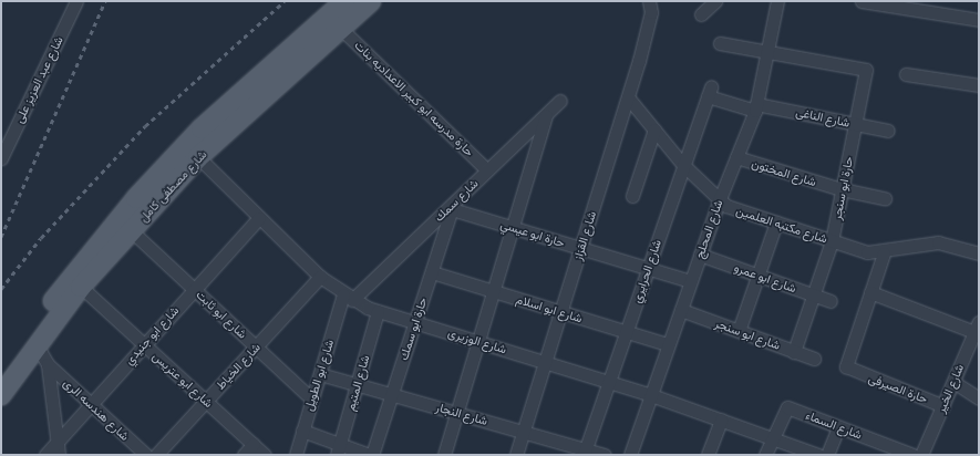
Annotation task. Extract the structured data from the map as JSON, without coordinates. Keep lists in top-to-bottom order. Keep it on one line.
{"streets":{"main road":["شارع مصطفى كامل"],"street":["شارع عبد العزيز على","حارة مدرسه ابو كبير الاعداديه بنات","شارع الناغى","شارع المختون","حارة ابو سنجر","شارع سمك","شارع مكتبه العلمين","شارع المحلج","حارة ابو عيسي","شارع القزاز","شارع الحرايري","شارع ابو عمرو","شارع ابو اسلام","شارع ابو ثابت","حارة ابو سمك","شارع ابو سنجر","شارع ابو جنيدي","شارع الوزيرى","شارع الخياط","شارع ابو الطويل","شارع ابو عتريس","شارع المتيم","حارة الصيرفى","شارع الخير","شارع هندسه الرى","شارع النجار","شارع السماء"]},"crossings":[["حارة مدرسه ابو كبير الاعداديه بنات","شارع مصطفى كامل"],["حارة مدرسه ابو كبير الاعداديه بنات","شارع سمك"],["شارع الناغى","حارة ابو سنجر"],["شارع الناغى","شارع المحلج"],["شارع الناغى","شارع الحرايري"],["شارع المختون","حارة ابو سنجر"],["شارع المختون","شارع المحلج"],["شارع مصطفى كامل","شارع ابو ثابت"],["شارع مصطفى كامل","شارع الوزيرى"],["شارع مصطفى كامل","شارع ابو عتريس"],["حارة ابو سنجر","شارع مكتبه العلمين"],["حارة ابو سنجر","شارع المحلج"],["حارة ابو سنجر","شارع ابو عمرو"],["حارة ابو سنجر","شارع ابو سنجر"],["شارع سمك","حارة ابو عيسي"],["شارع سمك","حارة ابو سمك"],["شارع سمك","شارع الوزيرى"],["شارع سمك","شارع ابو الطويل"],["شارع مكتبه العلمين","شارع المحلج"],["شارع مكتبه العلمين","شارع القزاز"],["شارع مكتبه العلمين","شارع الحرايري"],["شارع المحلج","حارة ابو عيسي"],["شارع المحلج","شارع ابو عمرو"],["شارع المحلج","شارع ابو اسلام"],["شارع المحلج","شارع ابو سنجر"],["شارع المحلج","شارع الوزيرى"],["حارة ابو عيسي","شارع القزاز"],["حارة ابو عيسي","شارع الحرايري"],["حارة ابو عيسي","حارة ابو سمك"],["شارع القزاز","شارع ابو اسلام"],["شارع القزاز","شارع الوزيرى"],["شارع القزاز","شارع النجار"],["شارع الحرايري","شارع ابو اسلام"],["شارع الحرايري","شارع الوزيرى"],["شارع الحرايري","شارع النجار"],["شارع ابو اسلام","حارة ابو سمك"],["شارع ابو ثابت","شارع ابو جنيدي"],["شارع ابو ثابت","شارع الخياط"],["شارع ابو ثابت","شارع ابو الطويل"],["حارة ابو سمك","شارع الوزيرى"],["حارة ابو سمك","شارع النجار"],["شارع ابو جنيدي","شارع الوزيرى"],["شارع ابو جنيدي","شارع ابو عتريس"],["شارع ابو جنيدي","شارع هندسه الرى"],["شارع الوزيرى","شارع الخياط"],["شارع الوزيرى","شارع ابو الطويل"],["شارع الوزيرى","شارع المتيم"],["شارع الوزيرى","شارع السماء"],["شارع الخياط","شارع ابو عتريس"],["شارع ابو الطويل","شارع النجار"],["شارع المتيم","شارع النجار"],["حارة الصيرفى","شارع الخير"]]}
